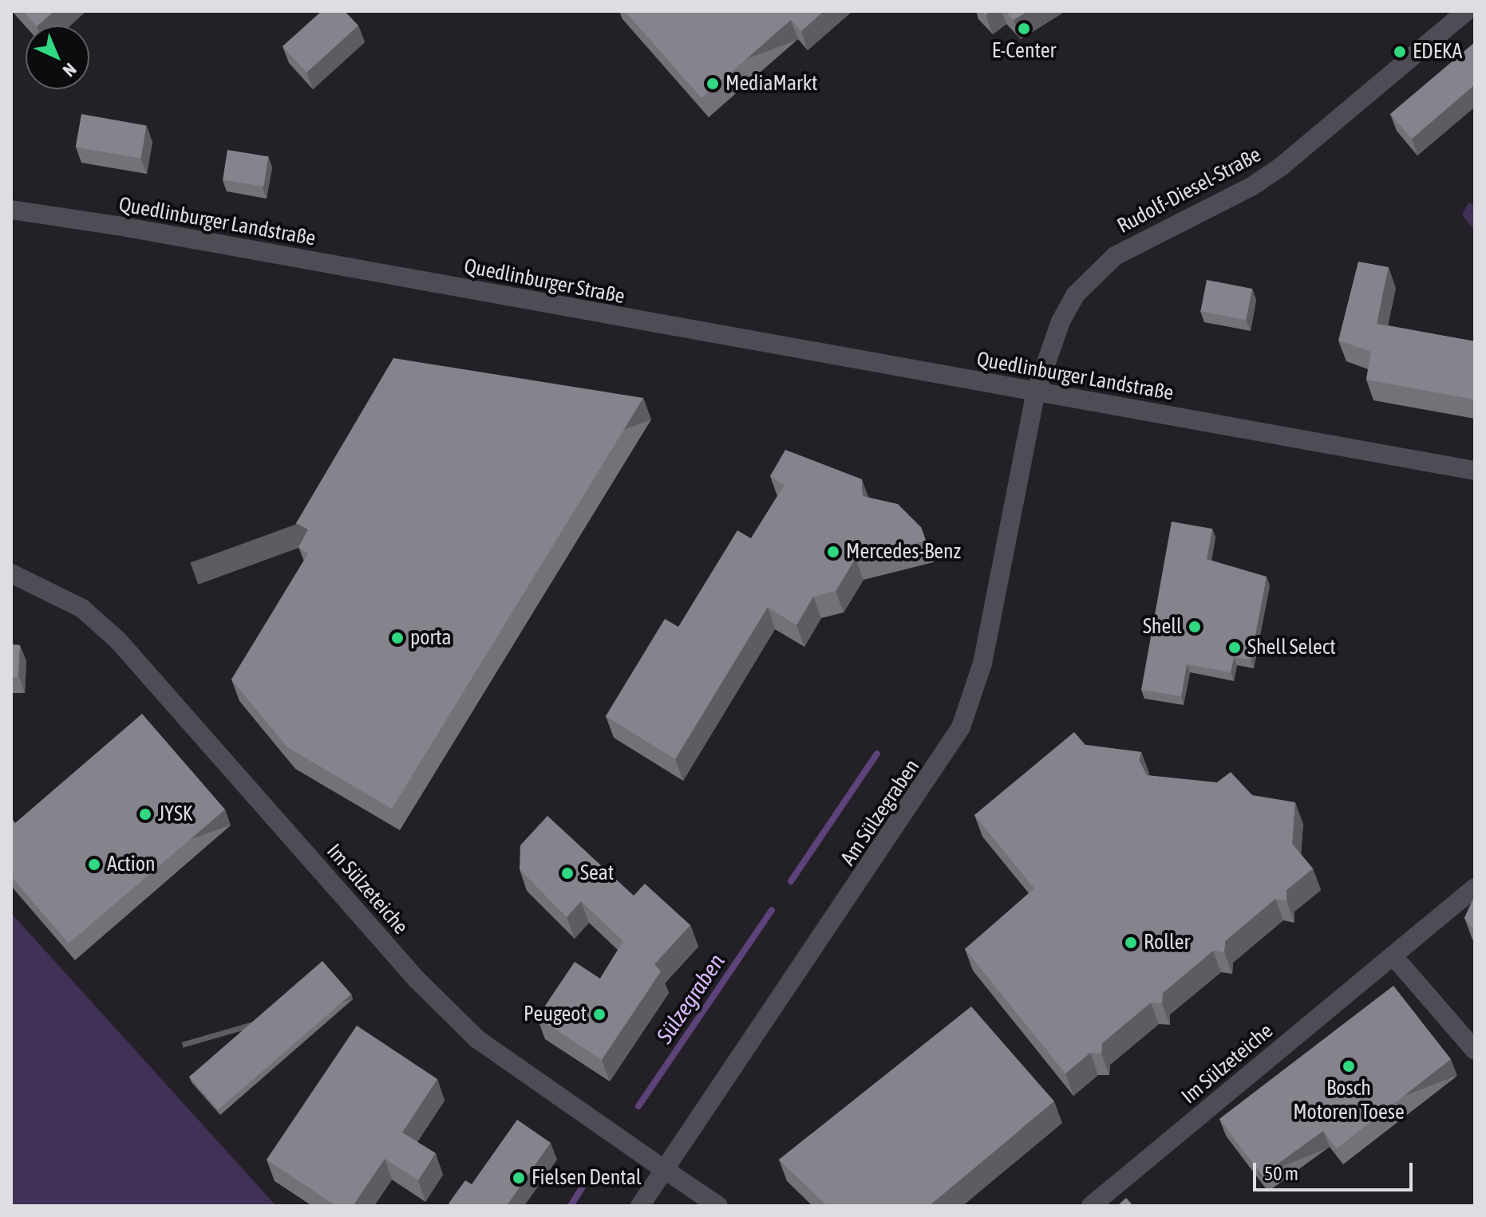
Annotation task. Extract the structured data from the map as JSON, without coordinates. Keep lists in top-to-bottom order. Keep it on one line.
{"streets":{"street":["Rudolf-Diesel-Straße","Quedlinburger Landstraße","Quedlinburger Straße","Am Sülzegraben","Im Sülzeteiche"]},"crossings":[["Rudolf-Diesel-Straße","Quedlinburger Landstraße"],["Rudolf-Diesel-Straße","Am Sülzegraben"],["Quedlinburger Landstraße","Quedlinburger Straße"],["Quedlinburger Landstraße","Am Sülzegraben"],["Am Sülzegraben","Im Sülzeteiche"]],"water":["Sülzegraben"],"places":["E-Center","EDEKA","MediaMarkt","Mercedes-Benz","Shell","porta","Shell Select","JYSK","Action","Seat","Roller","Peugeot","Bosch Motoren Toese","Fielsen Dental"],"scale_bar":"50 m","north":"bottom right"}
